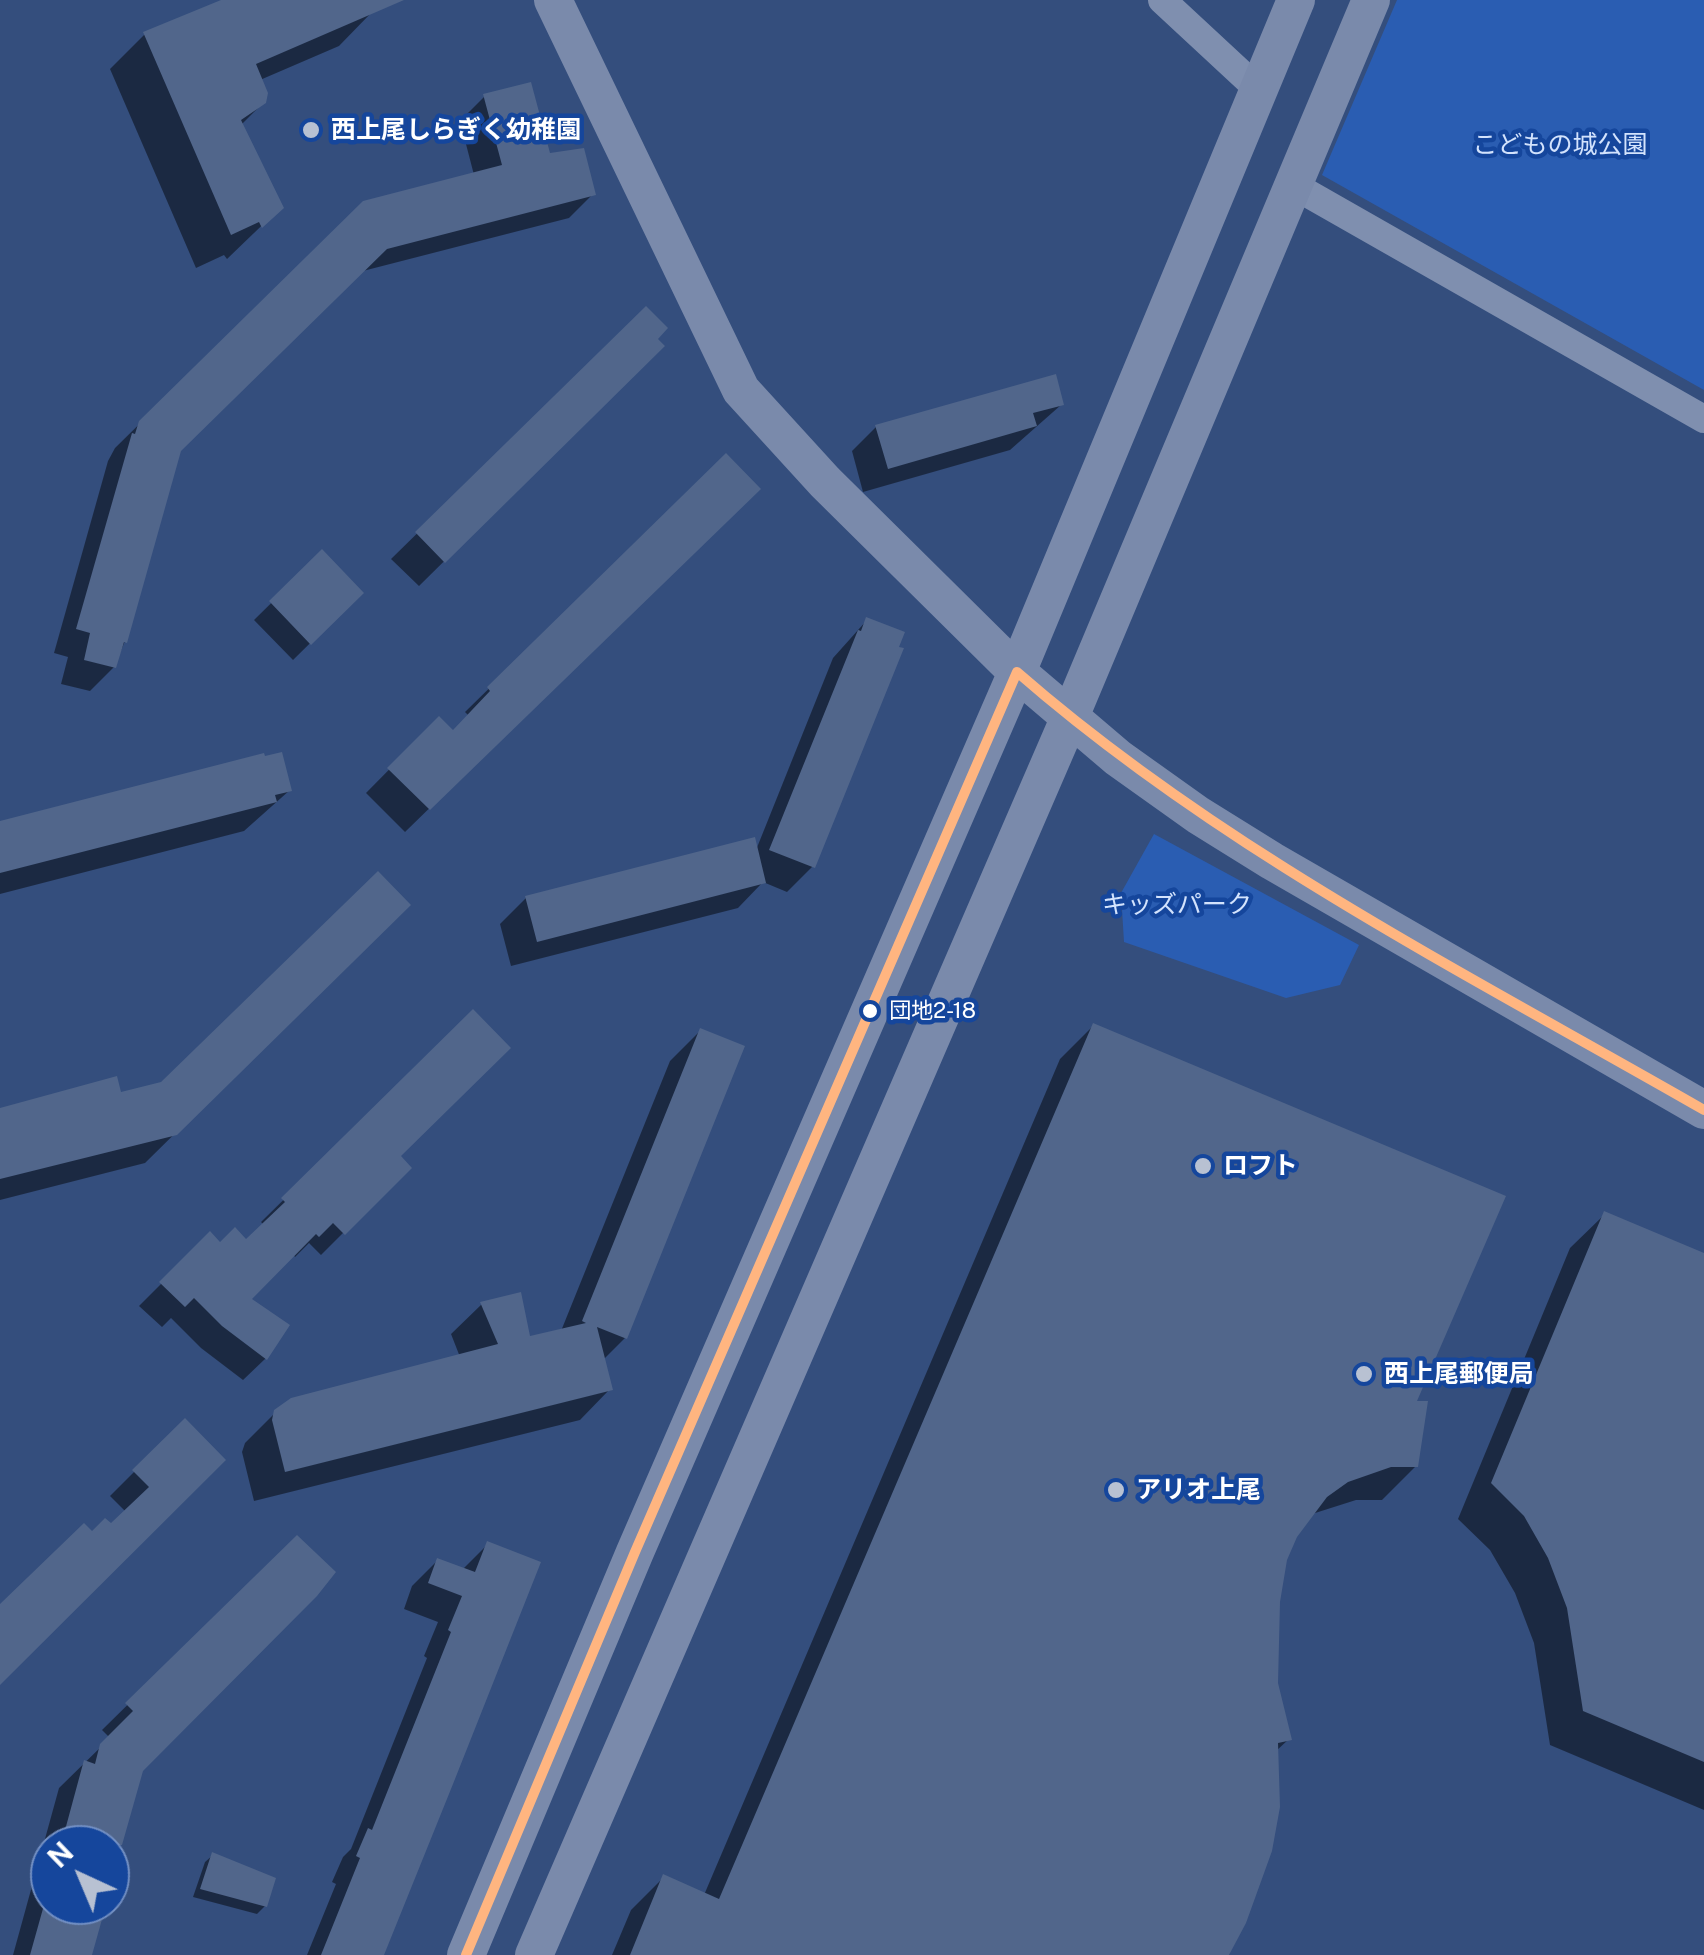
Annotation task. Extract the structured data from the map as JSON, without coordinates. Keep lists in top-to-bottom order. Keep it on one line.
{"parks":["こどもの城公園","キッズパーク"],"places":["西上尾しらぎく幼稚園","団地2-18","ロフト","西上尾郵便局","アリオ上尾"],"north":"top left"}
